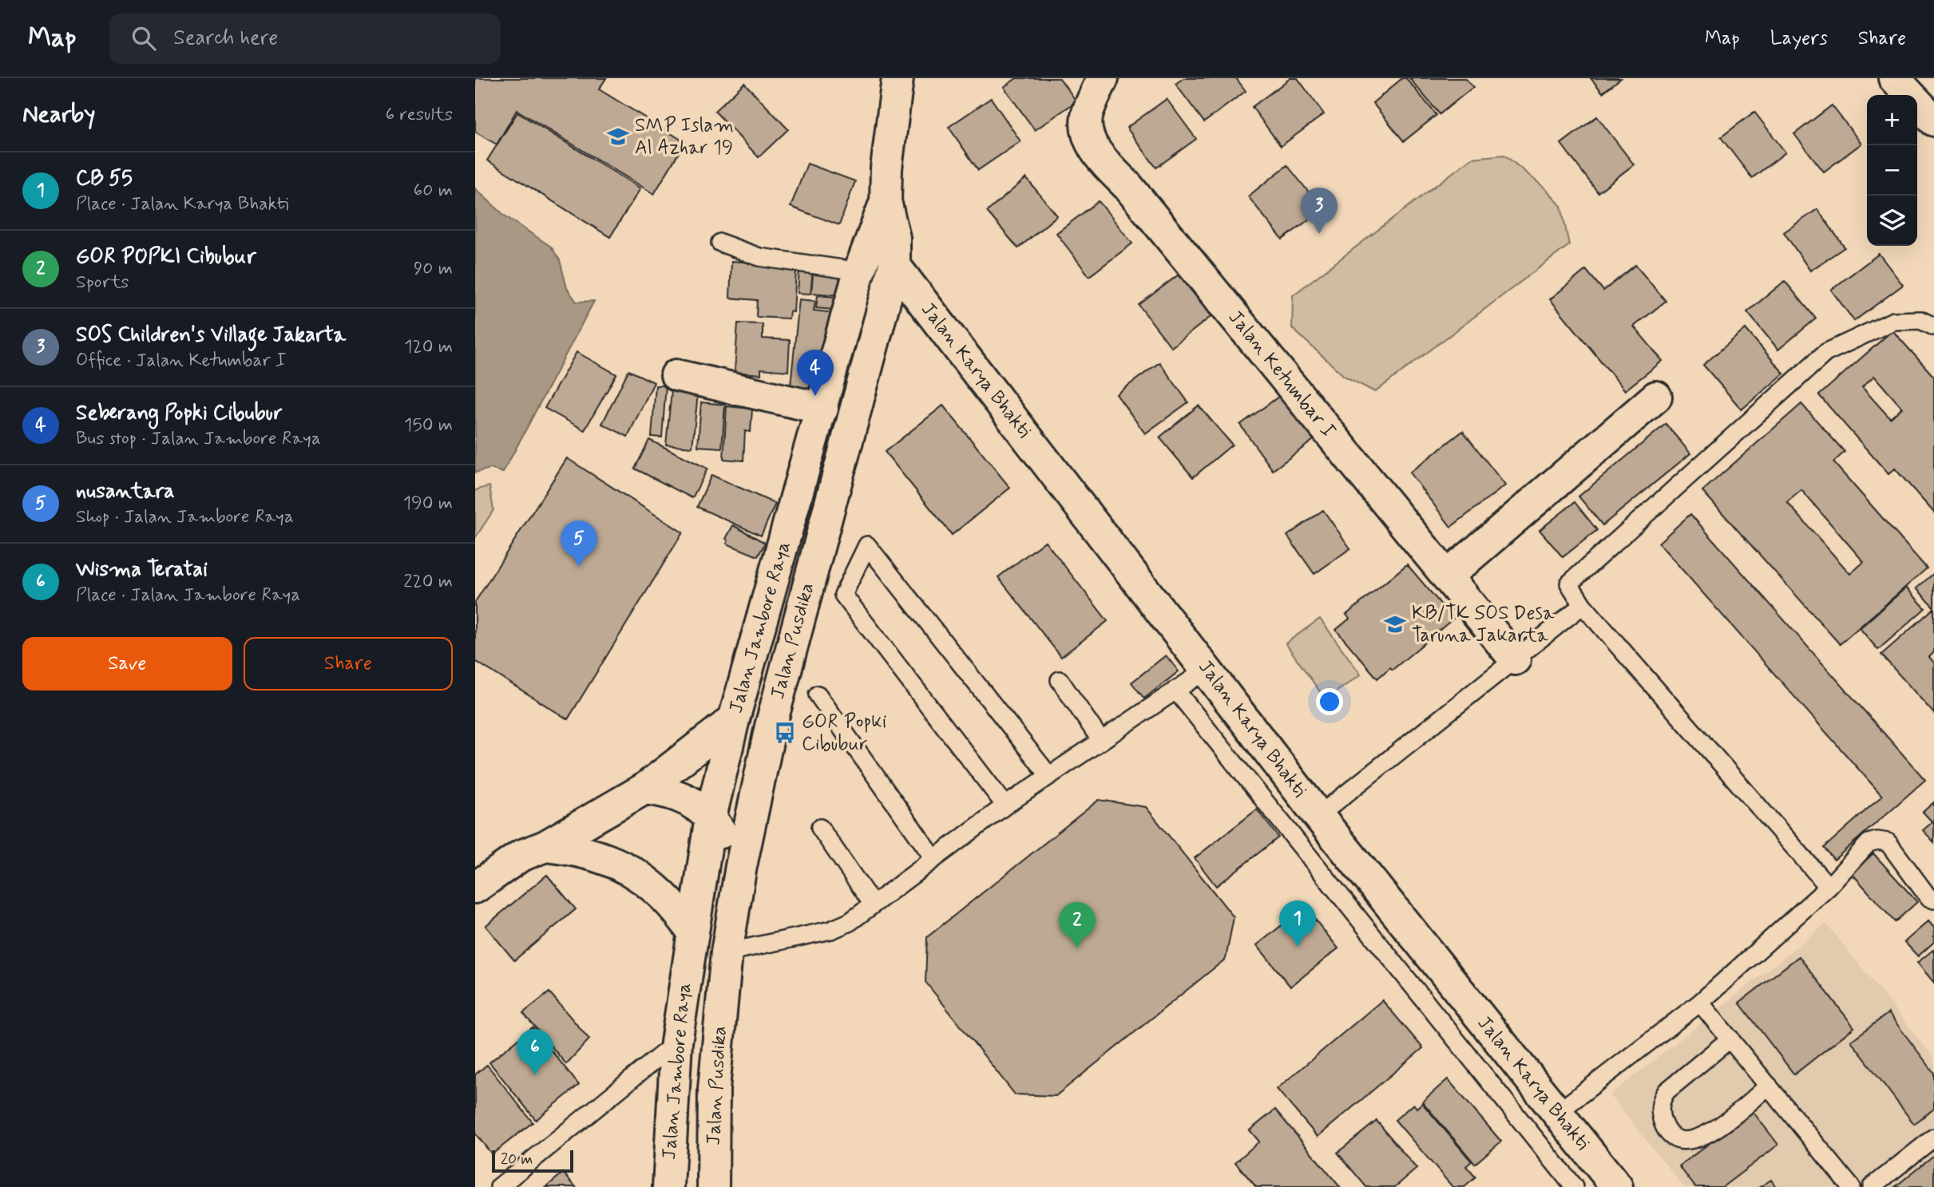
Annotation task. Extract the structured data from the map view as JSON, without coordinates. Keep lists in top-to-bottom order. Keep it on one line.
{"streets":{"street":["Jalan Karya Bhakti","Jalan Ketumbar I","Jalan Jambore Raya","Jalan Pusdika"]},"crossings":[["Jalan Karya Bhakti","Jalan Pusdika"],["Jalan Jambore Raya","Jalan Pusdika"]],"places":{"school or university":["SMP Islam Al Azhar 19","KB/TK SOS Desa Taruna Jakarta"],"bus stop":["GOR Popki Cibubur"]},"scale_bar":"20 m","page":{"header":"Map","search":"Search here","nav":["Map","Layers","Share"],"heading":["Nearby","6 results"],"map_buttons":["+","−"],"list":[{"mark":"1","name":"CB 55","note":"Place · Jalan Karya Bhakti","value":"60 m"},{"mark":"2","name":"GOR POPKI Cibubur","note":"Sports","value":"90 m"},{"mark":"3","name":"SOS Children's Village Jakarta","note":"Office · Jalan Ketumbar I","value":"120 m"},{"mark":"4","name":"Seberang Popki Cibubur","note":"Bus stop · Jalan Jambore Raya","value":"150 m"},{"mark":"5","name":"nusantara","note":"Shop · Jalan Jambore Raya","value":"190 m"},{"mark":"6","name":"Wisma Teratai","note":"Place · Jalan Jambore Raya","value":"220 m"}],"pins":["3","4","5","1","2","6"],"buttons":["Save","Share"],"scale":"20 m"}}
